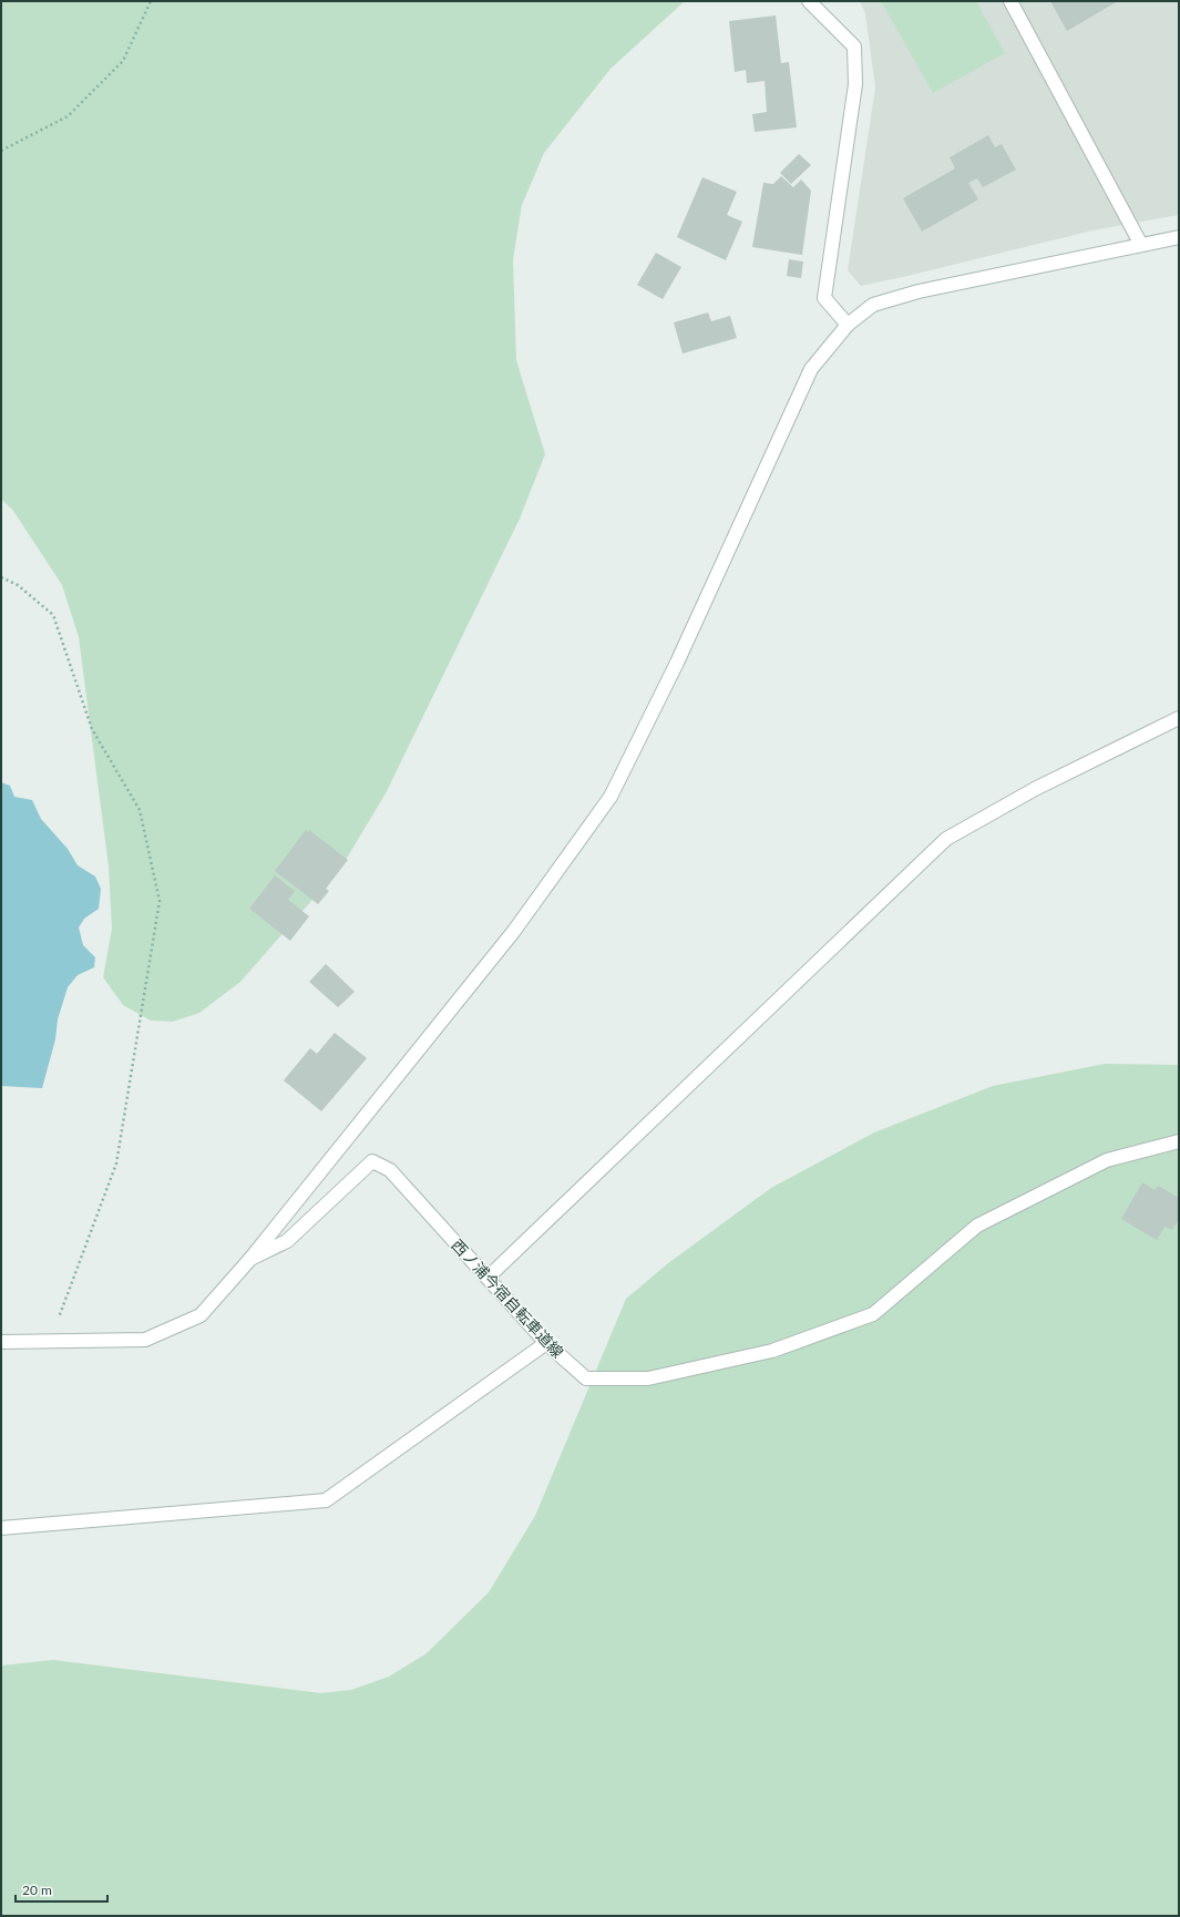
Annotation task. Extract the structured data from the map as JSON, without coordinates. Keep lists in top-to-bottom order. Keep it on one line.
{"streets":{"street":["西ノ浦今宿自転車道線"]},"scale_bar":"20 m"}
